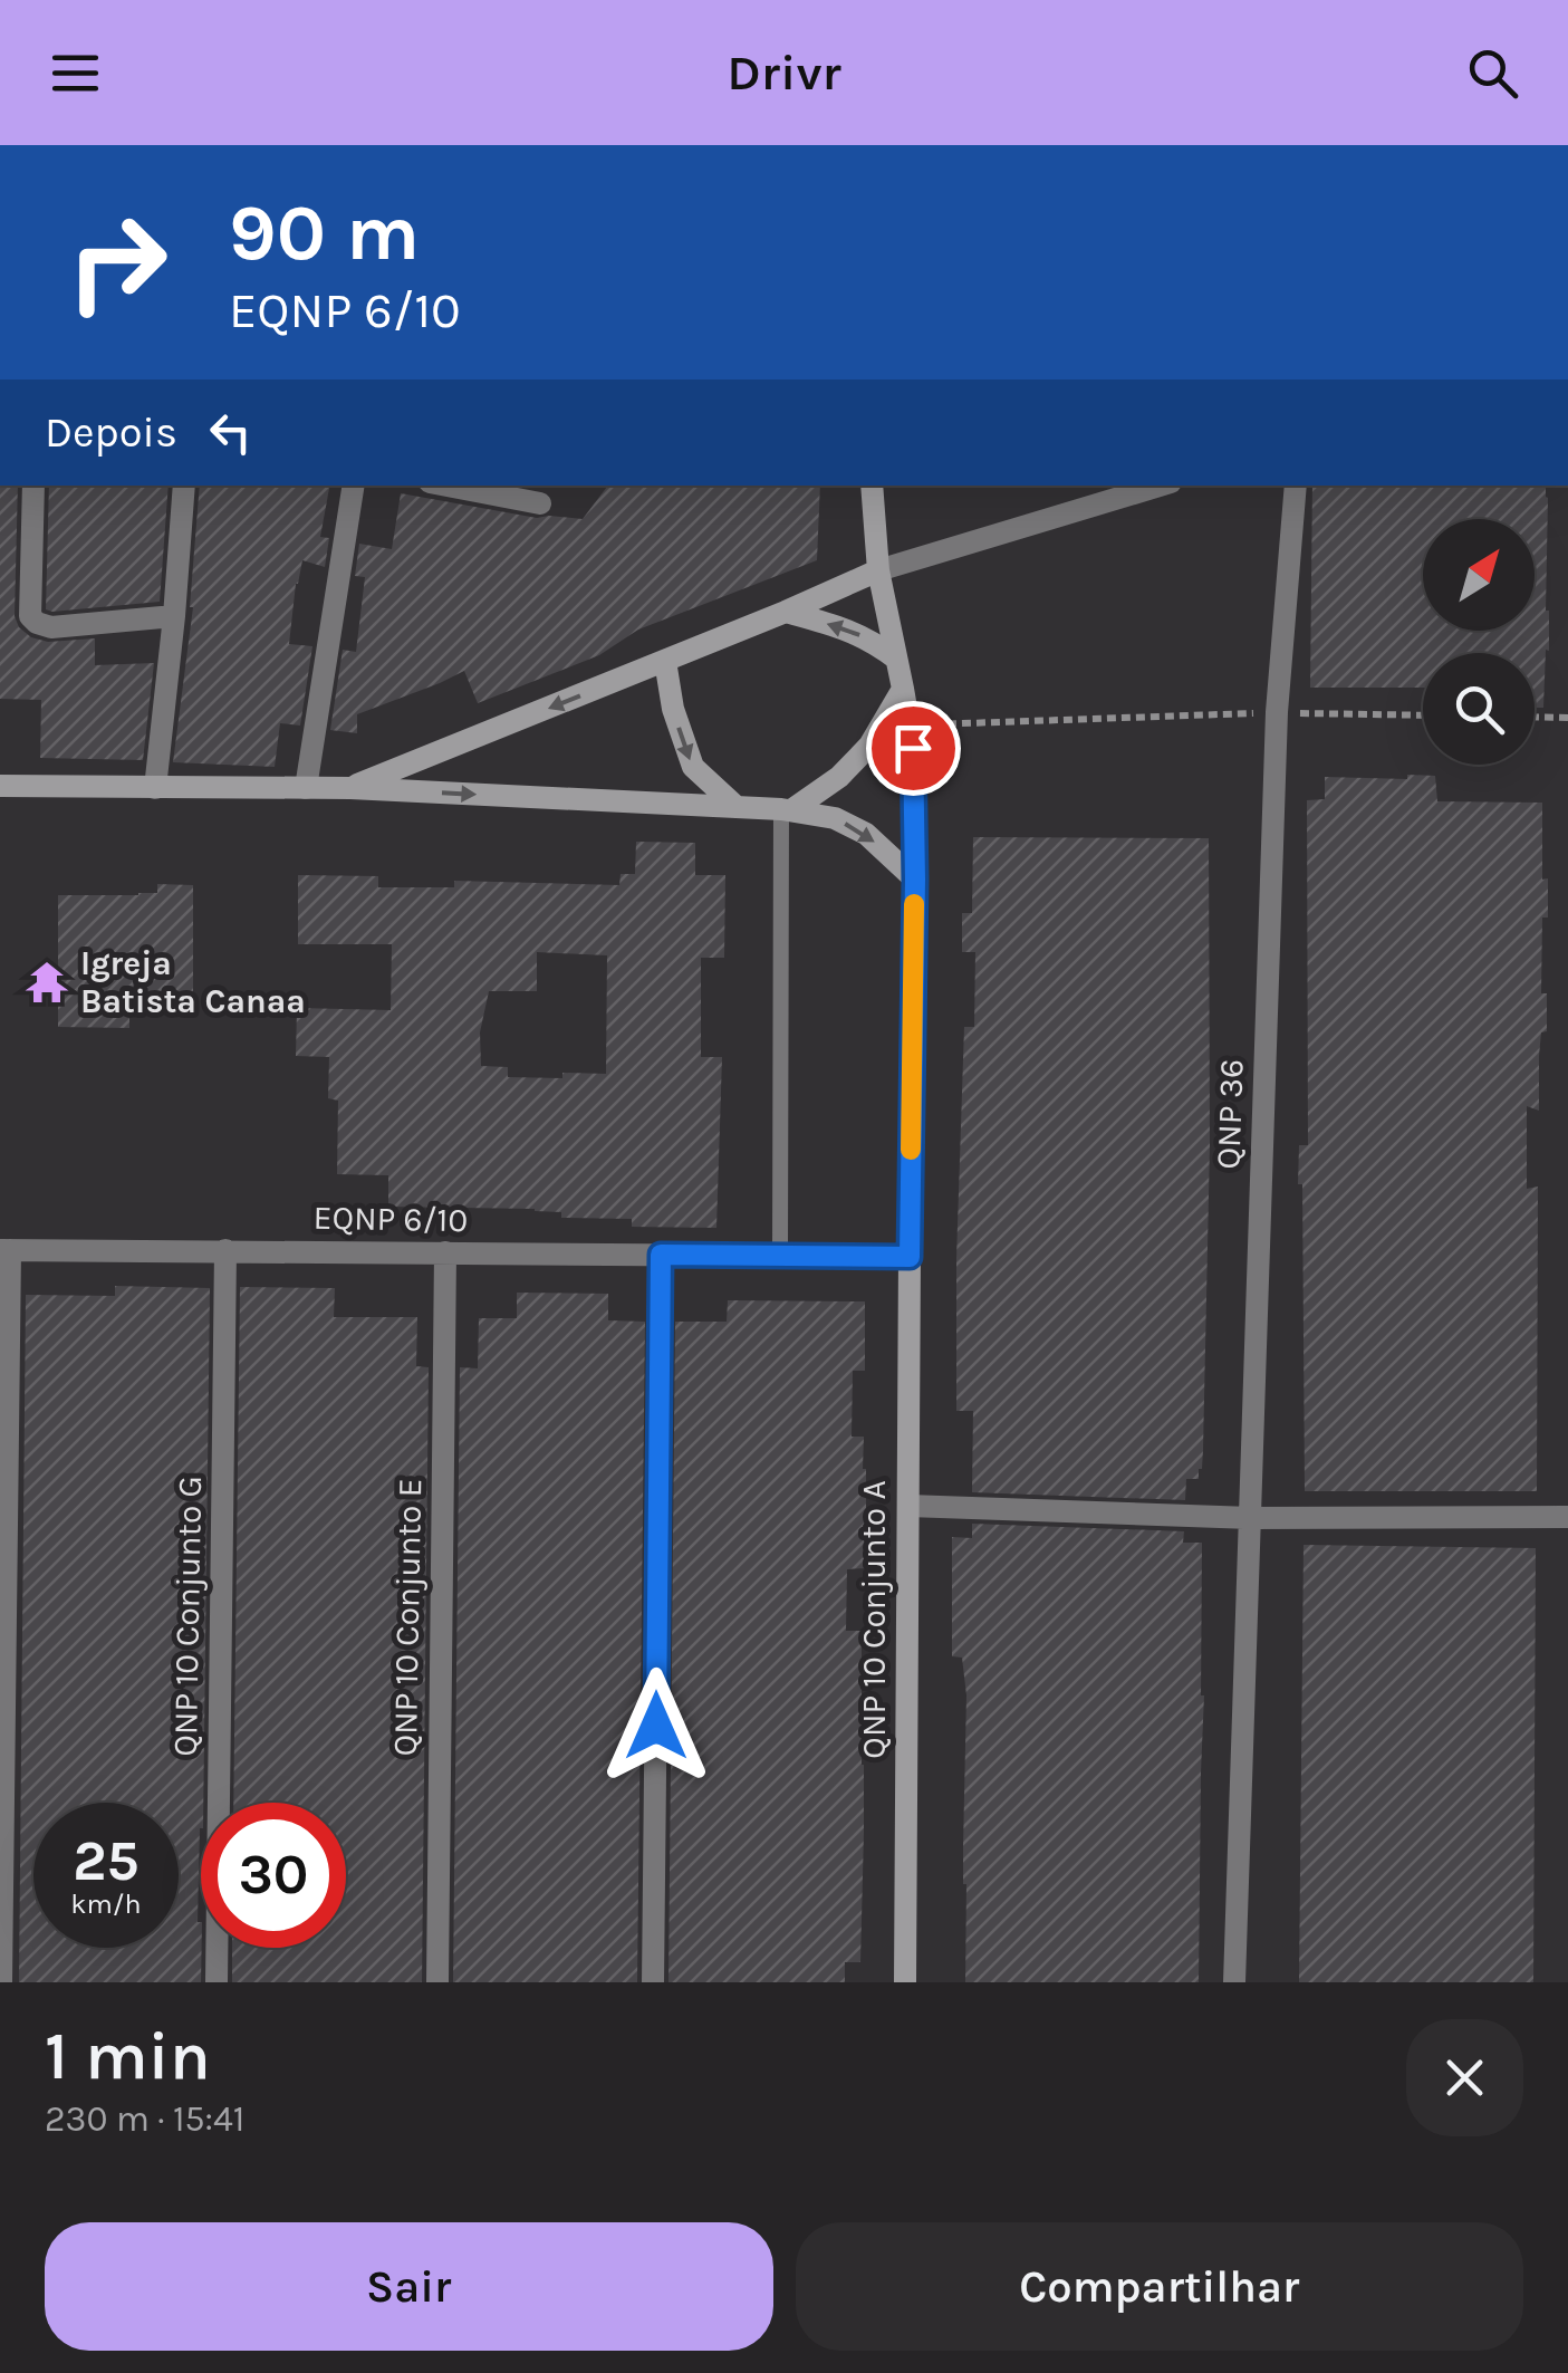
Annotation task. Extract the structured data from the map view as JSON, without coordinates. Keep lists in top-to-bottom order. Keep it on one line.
{"streets":{"street":["QNP 36","EQNP 6/10","QNP 10 Conjunto G","QNP 10 Conjunto E","QNP 10 Conjunto A"]},"crossings":[["EQNP 6/10","QNP 10 Conjunto G"],["EQNP 6/10","QNP 10 Conjunto E"],["EQNP 6/10","QNP 10 Conjunto A"]],"places":{"temple":["Igreja Batista Canaa"]},"north":"top right","page":{"header":"Drivr","turn":["90 m","EQNP 6/10"],"then":"Depois","speed":"25 km/h","limit":"30","heading":["1 min","230 m · 15:41"],"buttons":["Sair","Compartilhar"]}}
